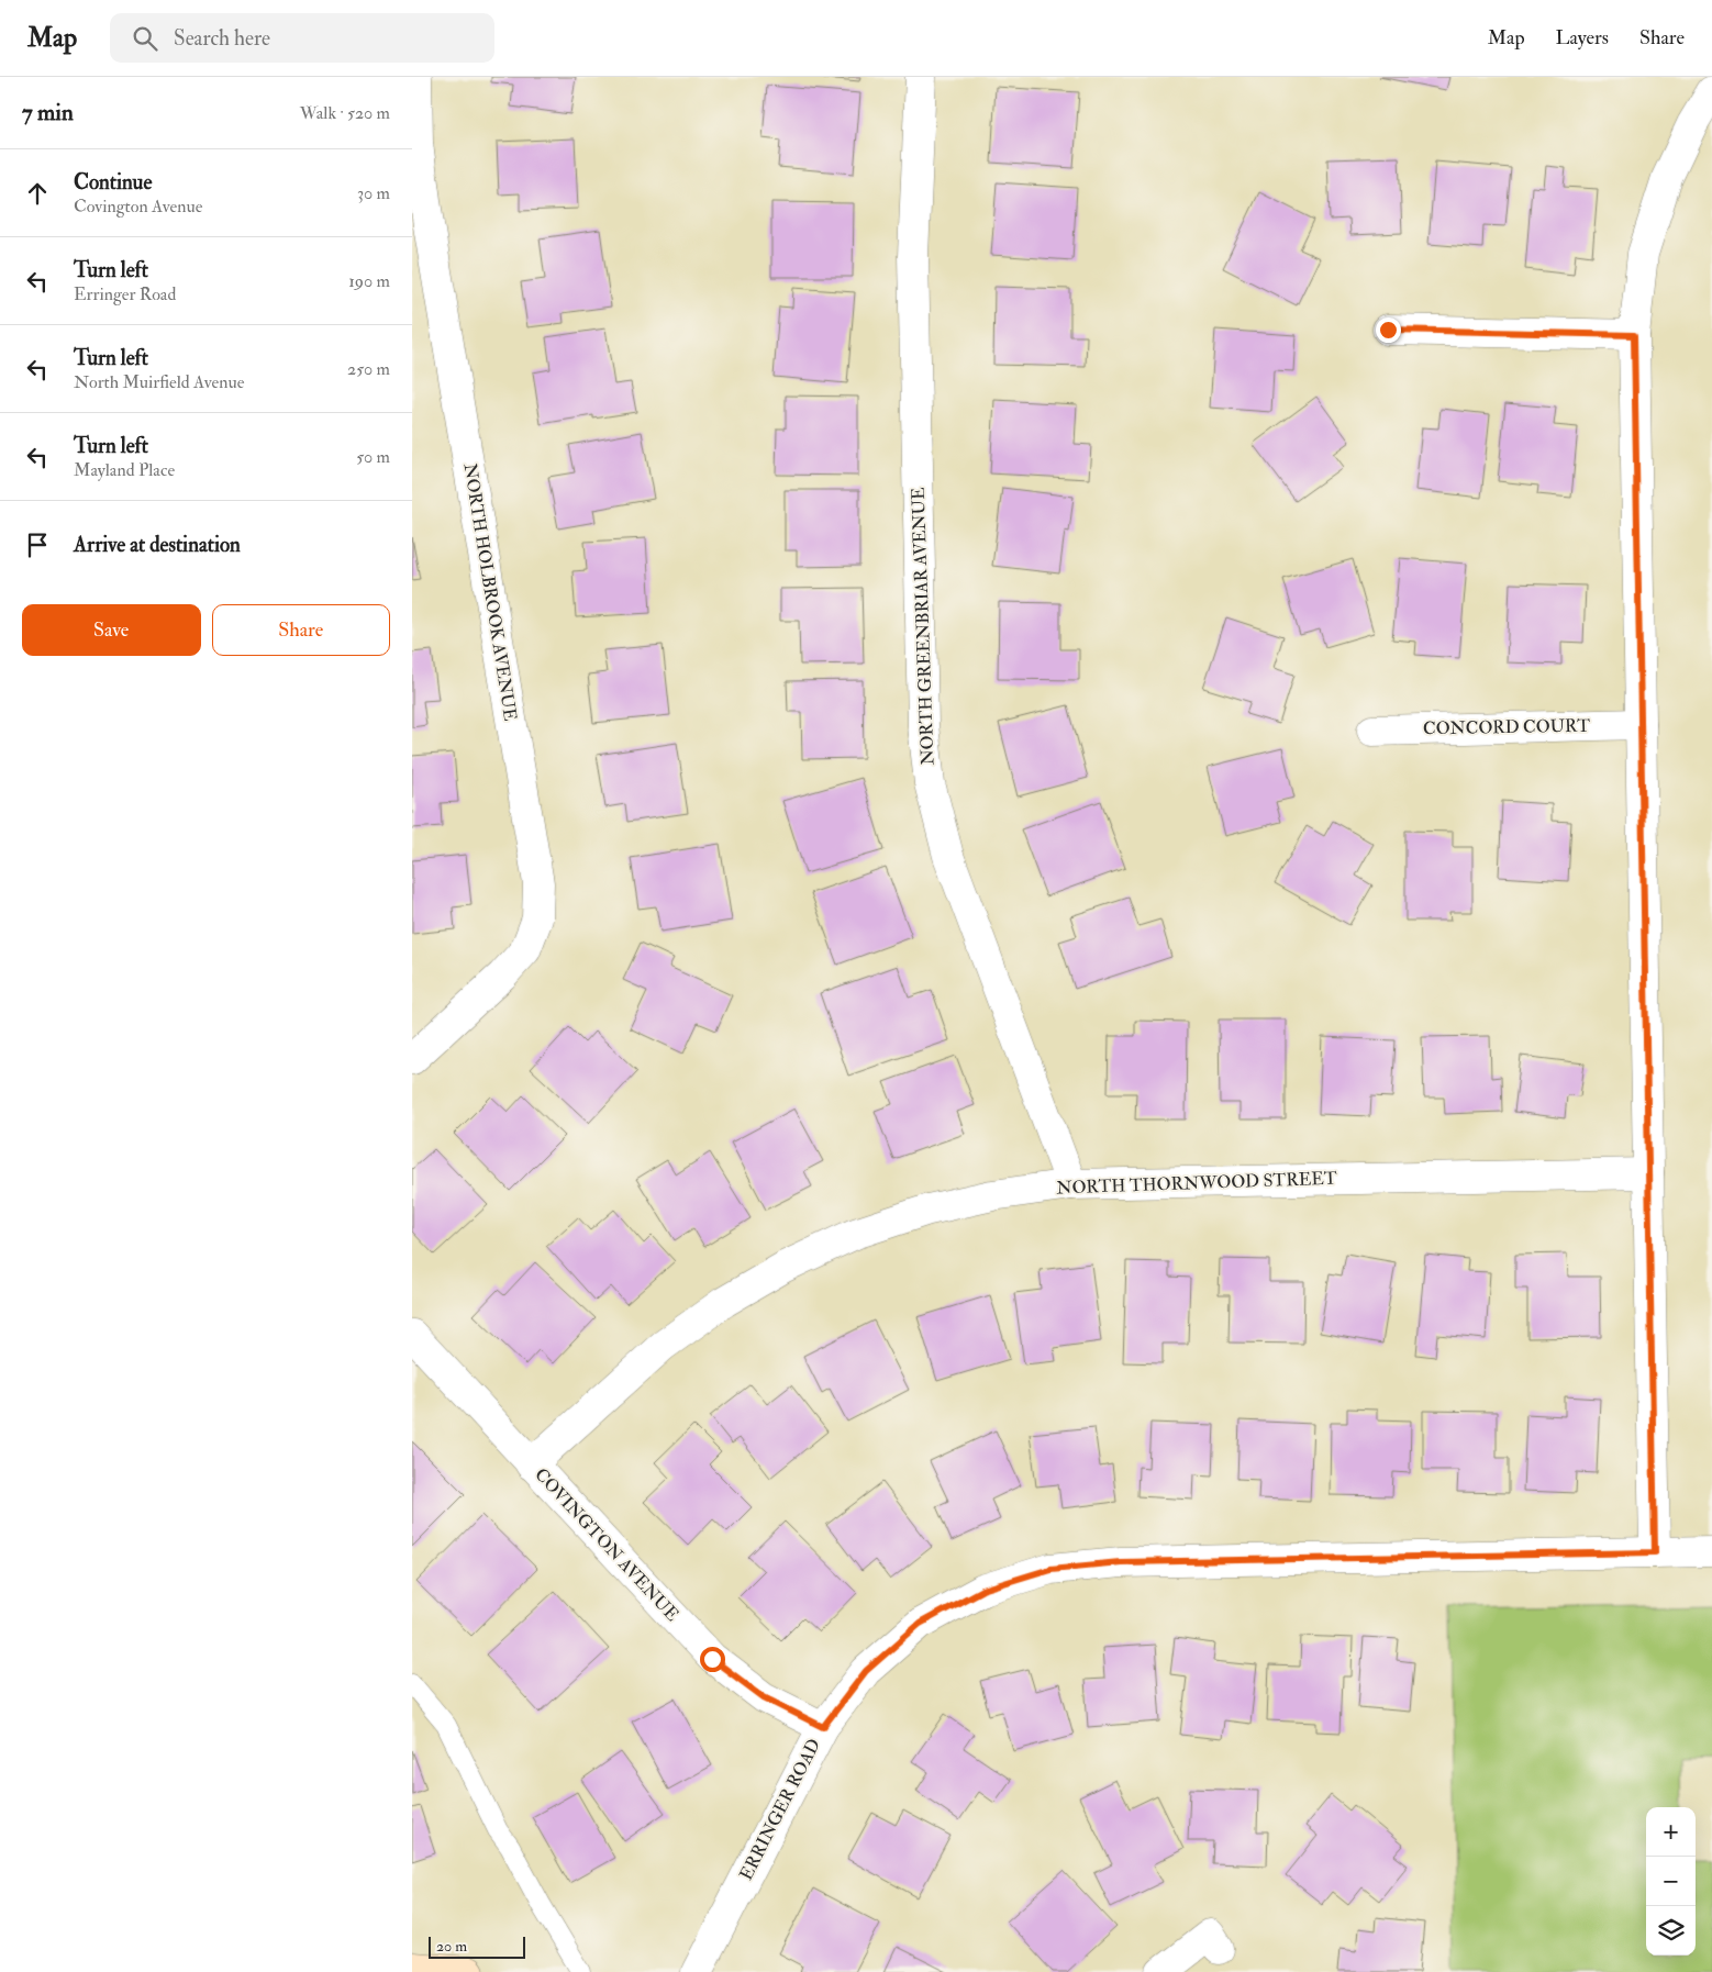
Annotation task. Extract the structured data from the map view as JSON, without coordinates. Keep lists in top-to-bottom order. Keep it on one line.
{"streets":{"street":["NORTH HOLBROOK AVENUE","NORTH GREENBRIAR AVENUE","CONCORD COURT","NORTH THORNWOOD STREET","COVINGTON AVENUE","ERRINGER ROAD"]},"crossings":[["NORTH GREENBRIAR AVENUE","NORTH THORNWOOD STREET"],["NORTH THORNWOOD STREET","COVINGTON AVENUE"],["COVINGTON AVENUE","ERRINGER ROAD"]],"scale_bar":"20 m","page":{"header":"Map","search":"Search here","nav":["Map","Layers","Share"],"heading":["7 min","Walk · 520 m"],"list":[["Continue","Covington Avenue","30 m"],["Turn left","Erringer Road","190 m"],["Turn left","North Muirfield Avenue","250 m"],["Turn left","Mayland Place","50 m"],"Arrive at destination"],"buttons":["Save","Share"],"map_buttons":["+","−"],"scale":"20 m"}}
